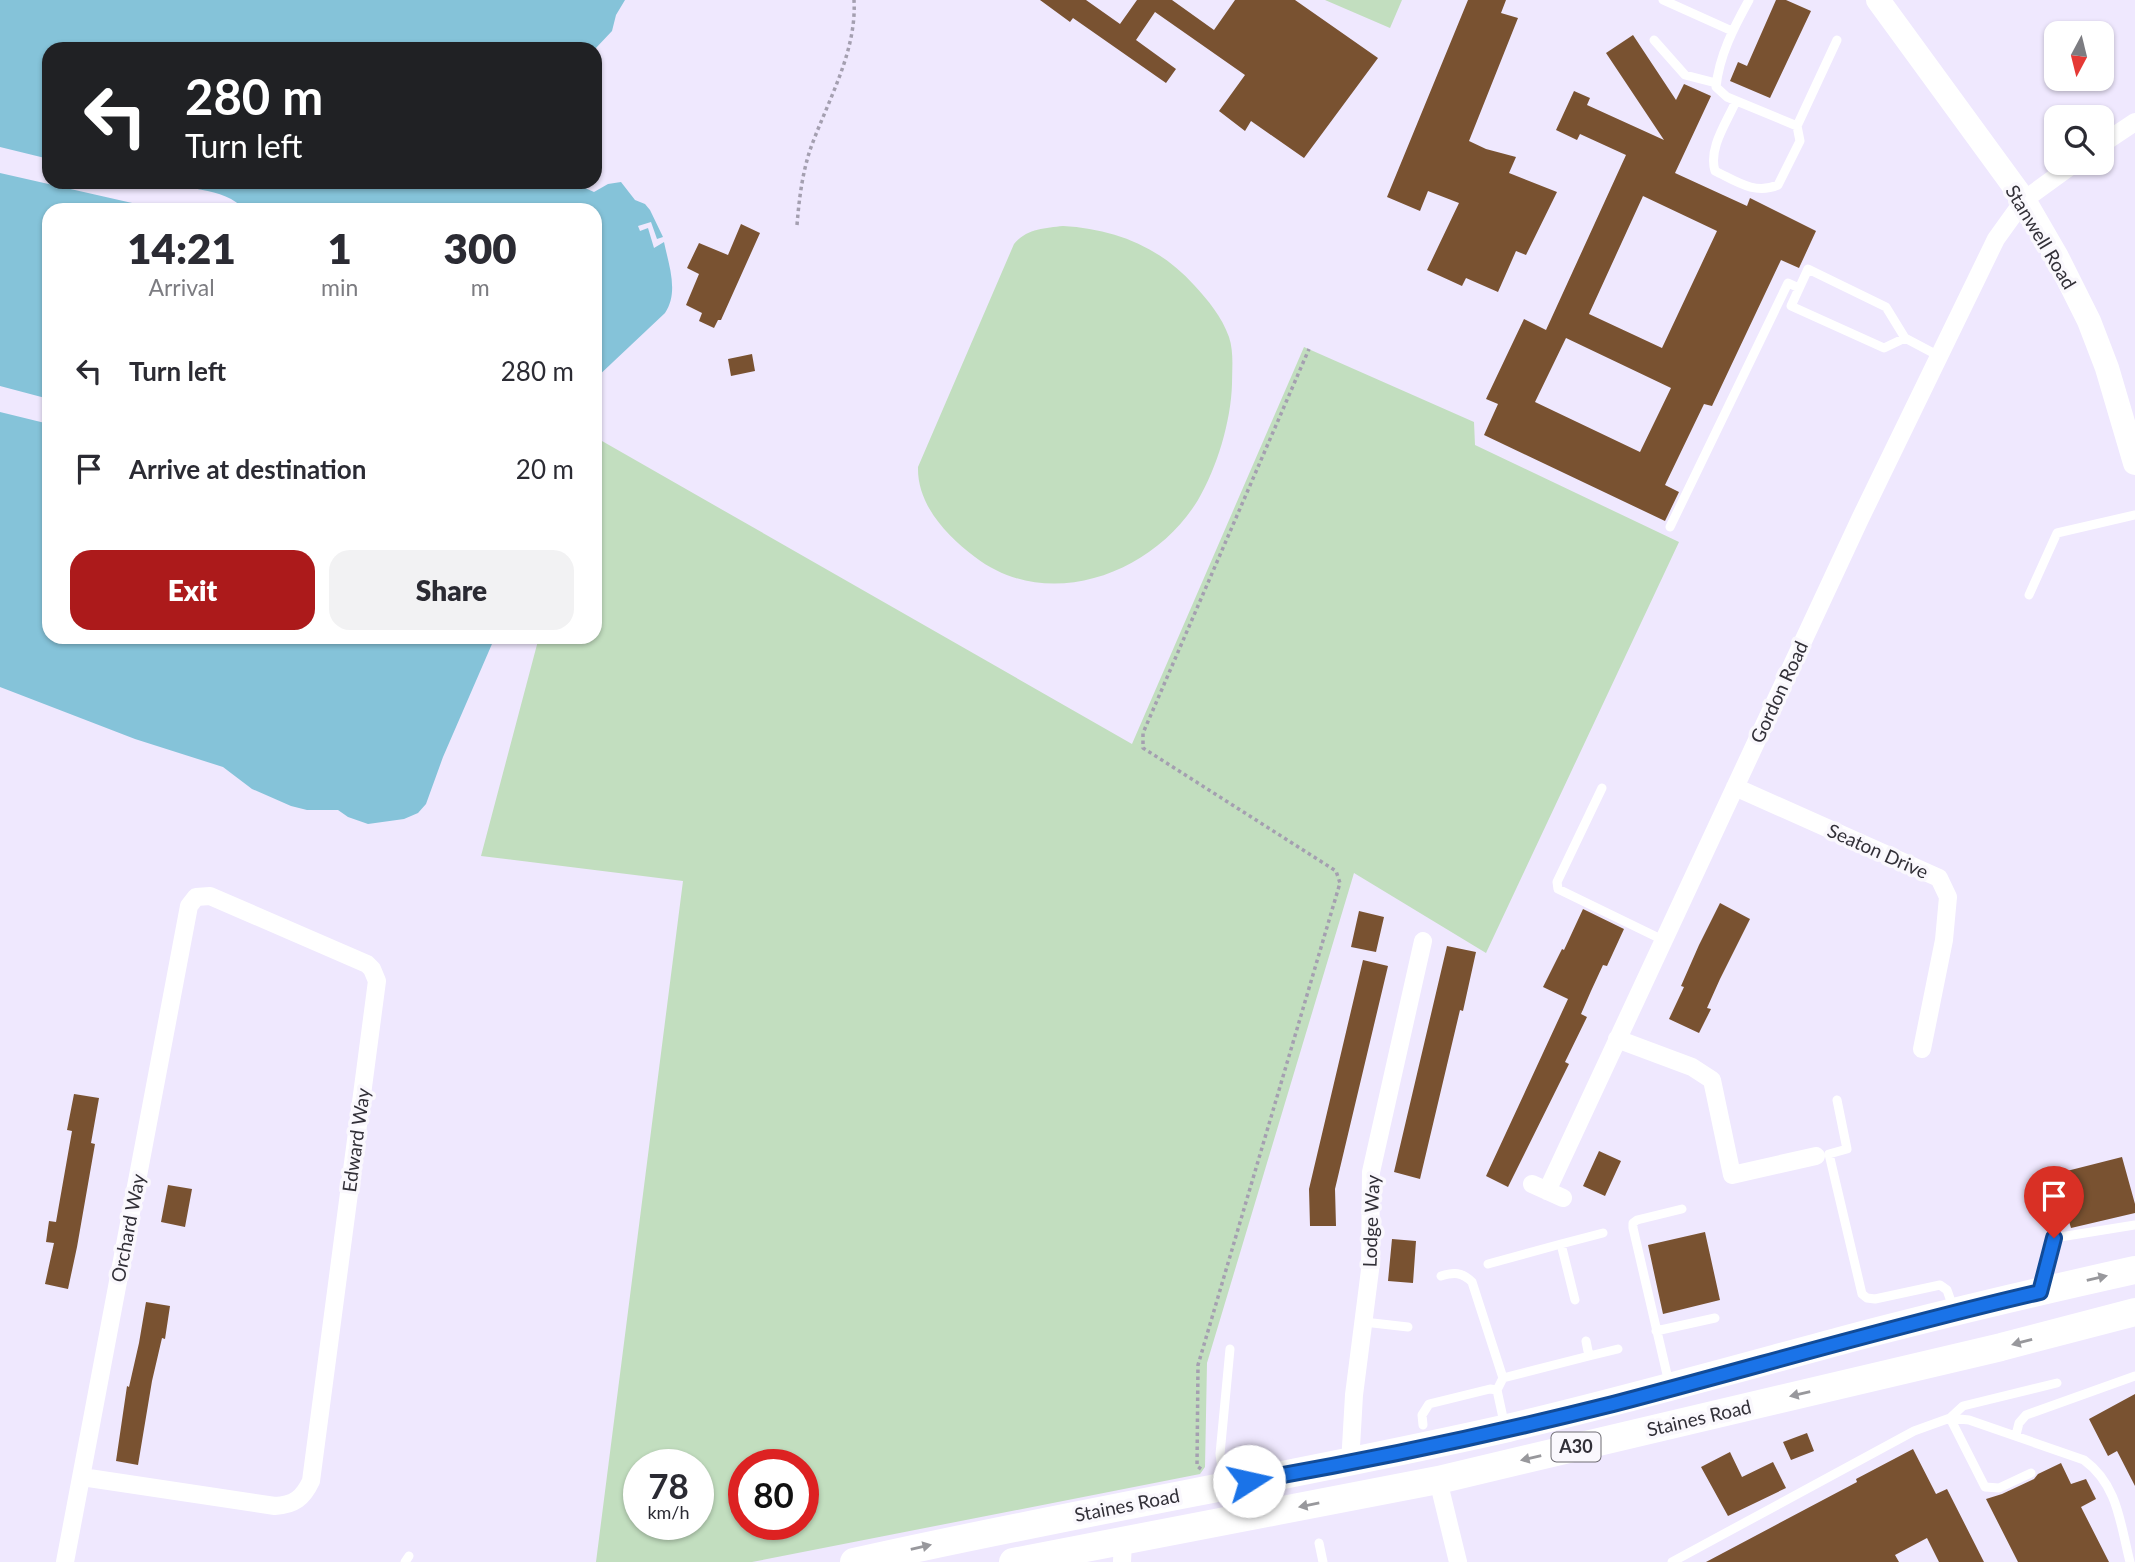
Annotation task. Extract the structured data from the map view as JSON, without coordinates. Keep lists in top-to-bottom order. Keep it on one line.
{"streets":{"highway":["Staines Road","A30"],"main road":["Stanwell Road"],"street":["Gordon Road","Seaton Drive","Edward Way","Lodge Way","Orchard Way"]},"crossings":[["Stanwell Road","Gordon Road"],["Gordon Road","Seaton Drive"],["Edward Way","Orchard Way"],["Lodge Way","Staines Road"]],"north":"bottom","page":{"turn":["280 m","Turn left"],"eta":["14:21","Arrival","1","min","300","m"],"list":[{"name":"Turn left","value":"280 m"},{"name":"Arrive at destination","value":"20 m"}],"buttons":["Exit","Share"],"speed":"78 km/h","limit":"80"}}
